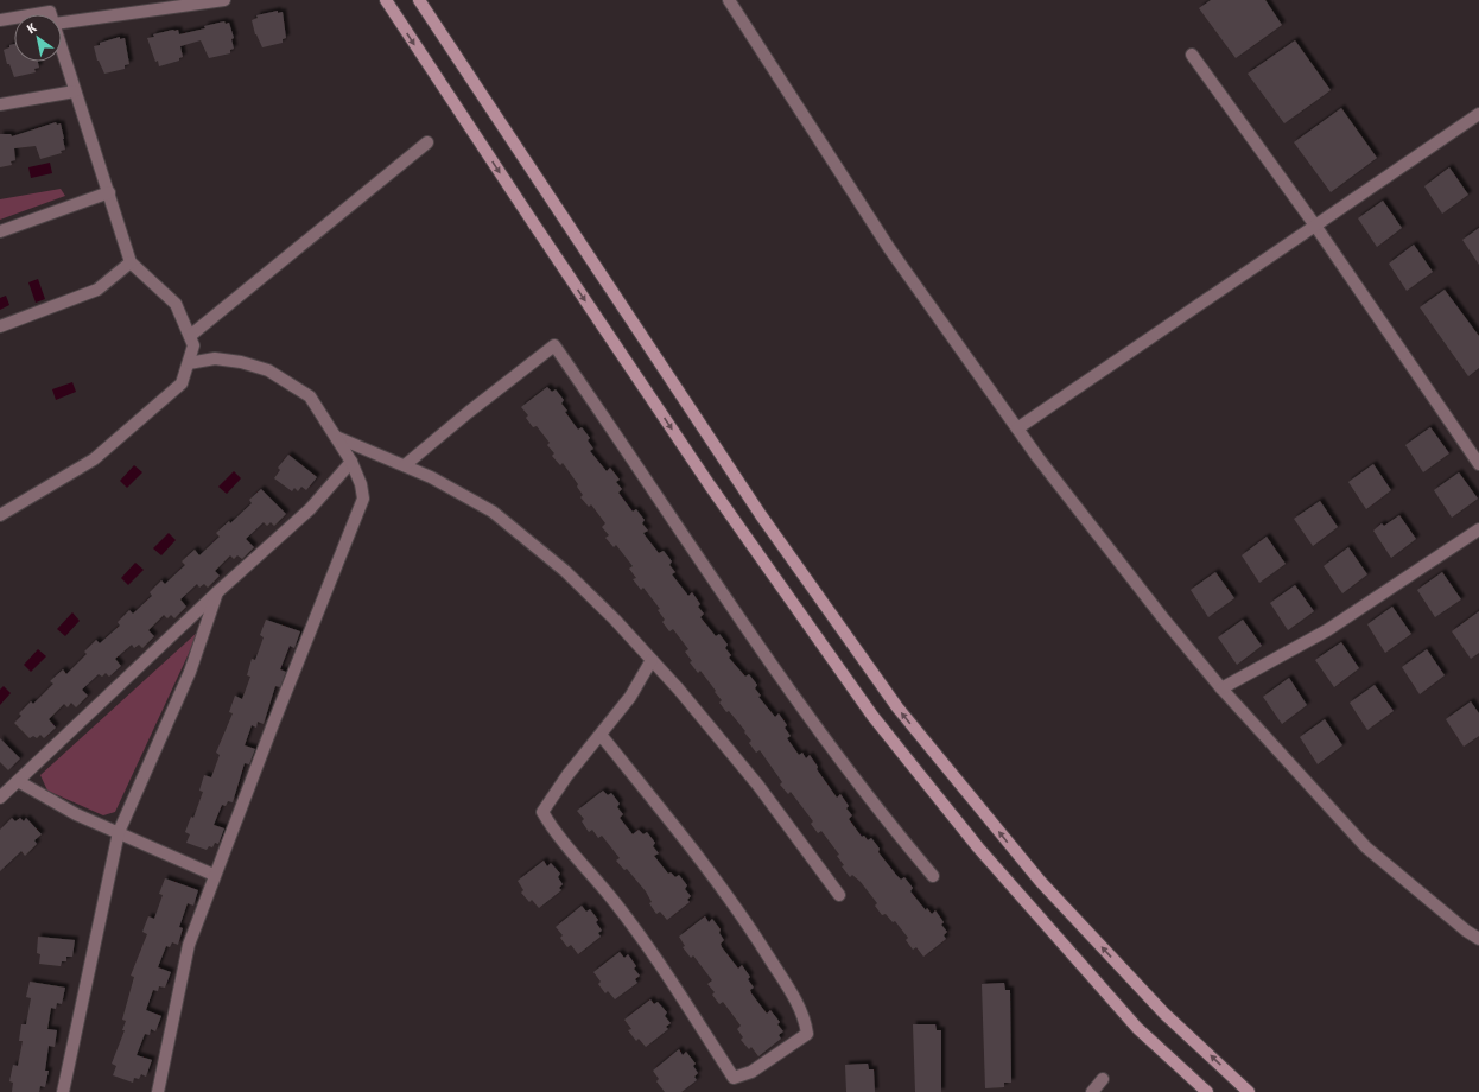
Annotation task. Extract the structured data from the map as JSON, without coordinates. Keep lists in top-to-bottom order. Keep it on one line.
{"north":"top left"}
